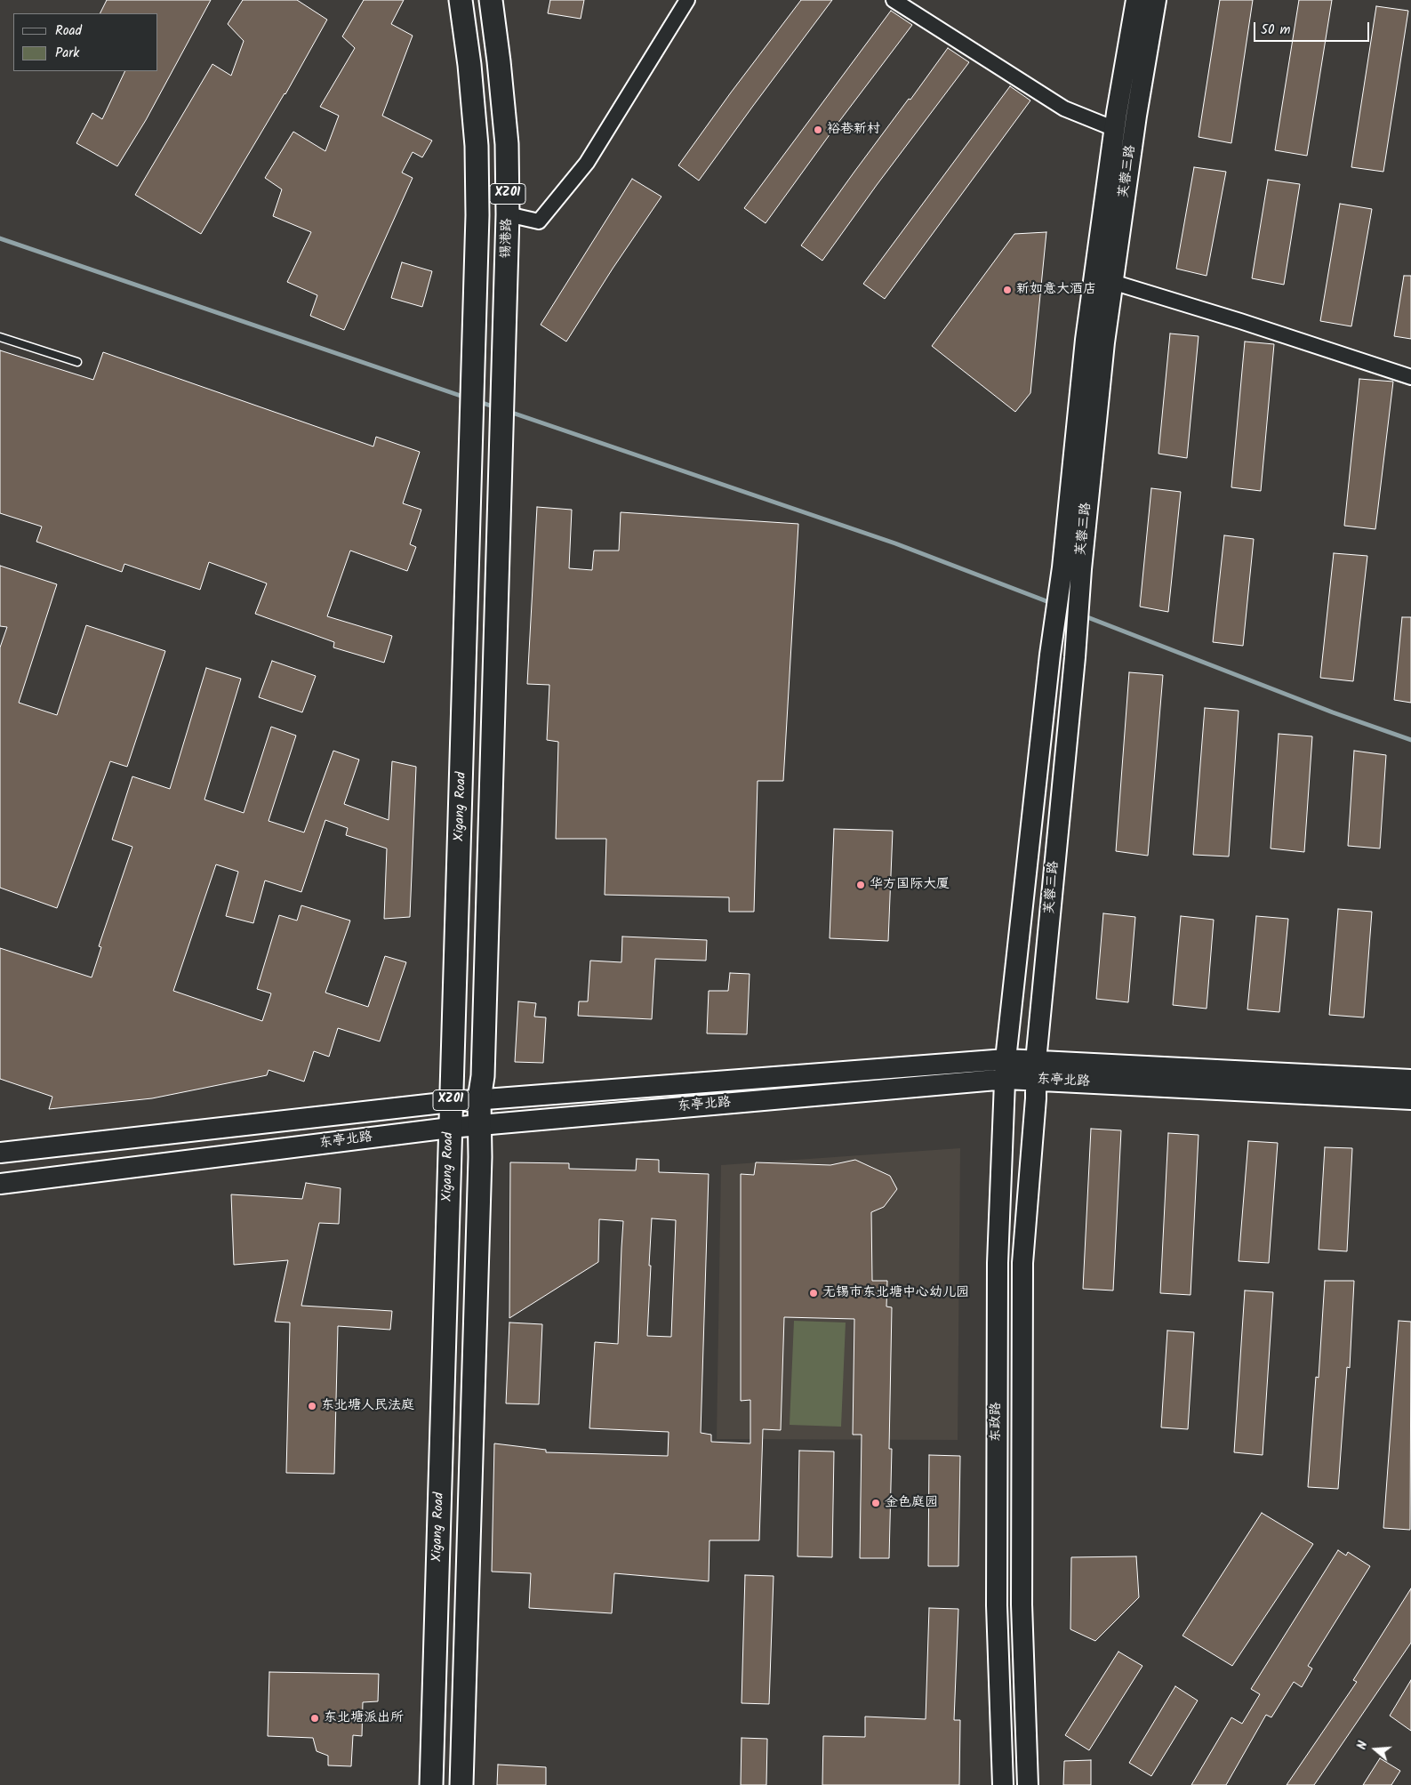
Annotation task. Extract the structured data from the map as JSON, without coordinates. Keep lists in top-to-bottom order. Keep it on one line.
{"streets":{"main road":["芙蓉三路","XZ01","锡港路","Xigang Road","东亭北路","东政路"]},"crossings":[["芙蓉三路","东亭北路"],["芙蓉三路","东政路"],["XZ01","锡港路"],["XZ01","东亭北路"],["锡港路","东亭北路"],["Xigang Road","东亭北路"],["东亭北路","东政路"]],"places":["裕巷新村","新如意大酒店","华方国际大厦","无锡市东北塘中心幼儿园","东北塘人民法庭","金色庭园","东北塘派出所"],"legend":["Road","Park"],"scale_bar":"50 m","north":"left"}
